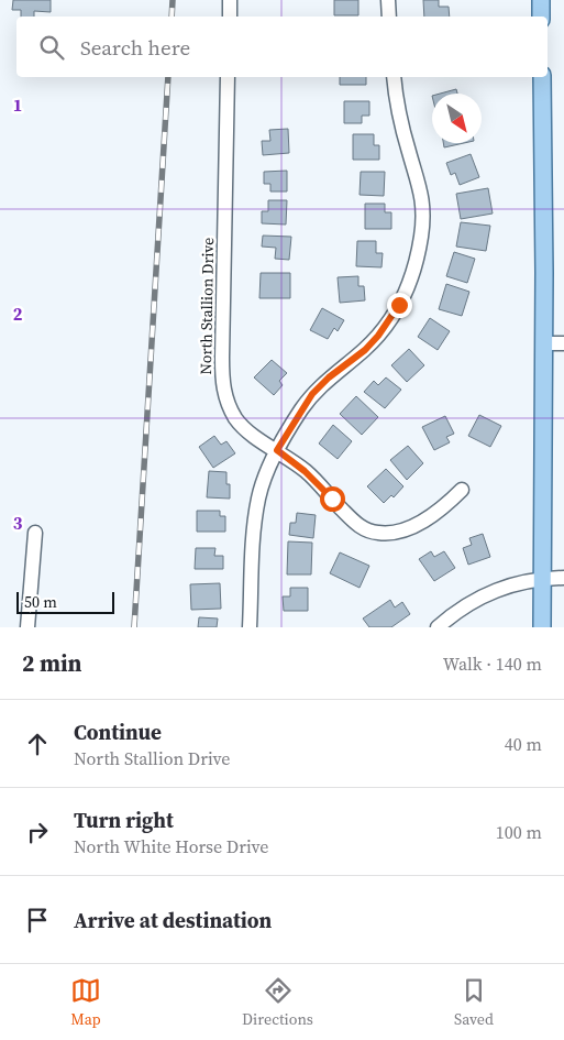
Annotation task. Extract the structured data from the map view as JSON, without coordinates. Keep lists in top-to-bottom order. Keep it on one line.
{"streets":{"street":["North Stallion Drive"]},"scale_bar":"50 m","north":"bottom right","page":{"search":"Search here","scale":"50 m","heading":["2 min","Walk · 140 m"],"list":[["Continue","North Stallion Drive","40 m"],["Turn right","North White Horse Drive","100 m"],"Arrive at destination"],"nav":["Map","Directions","Saved"]},"grid":{"rows":["1","2","3"]}}
